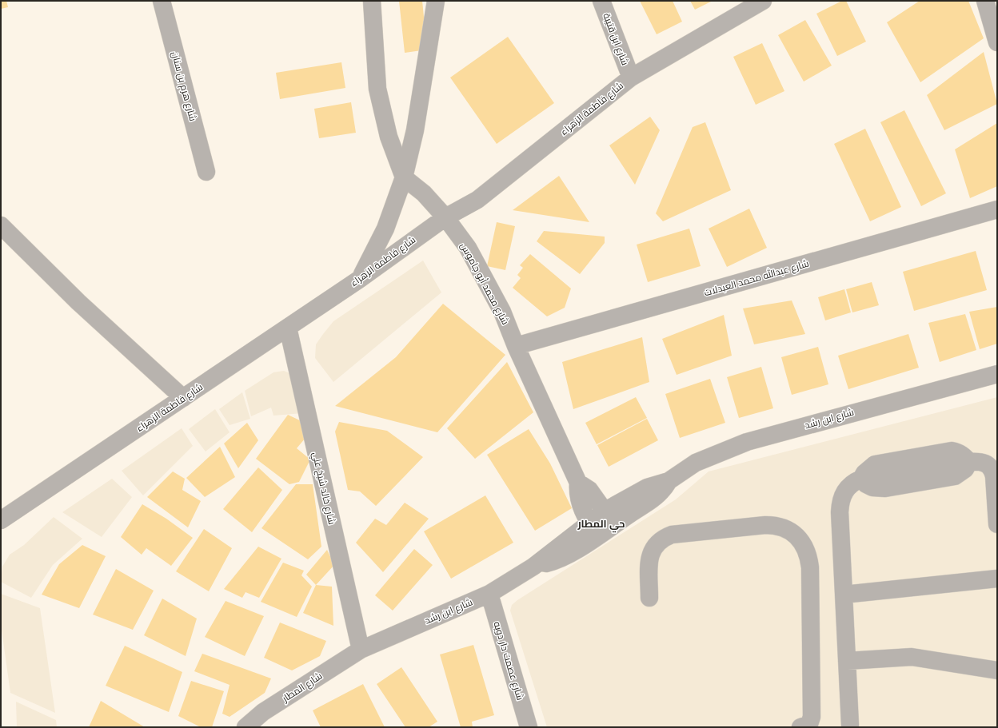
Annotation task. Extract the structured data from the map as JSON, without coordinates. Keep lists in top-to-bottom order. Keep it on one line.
{"streets":{"street":["شارع ابن قتيبة","شارع هرم بن سنان","شارع فاطمة الزهراء","شارع عبدالله محمد العبدلات","شارع محمد أبو جاموس","شارع ابن رشد","شارع خالد شيخ علي","شارع عصمت دار دويه","شارع المطار"]},"crossings":[["شارع ابن قتيبة","شارع فاطمة الزهراء"],["شارع فاطمة الزهراء","شارع محمد أبو جاموس"],["شارع فاطمة الزهراء","شارع خالد شيخ علي"],["شارع عبدالله محمد العبدلات","شارع محمد أبو جاموس"],["شارع محمد أبو جاموس","شارع ابن رشد"],["شارع ابن رشد","شارع خالد شيخ علي"],["شارع ابن رشد","شارع عصمت دار دويه"],["شارع ابن رشد","شارع المطار"],["شارع خالد شيخ علي","شارع المطار"]],"districts":["حي المطار"]}
